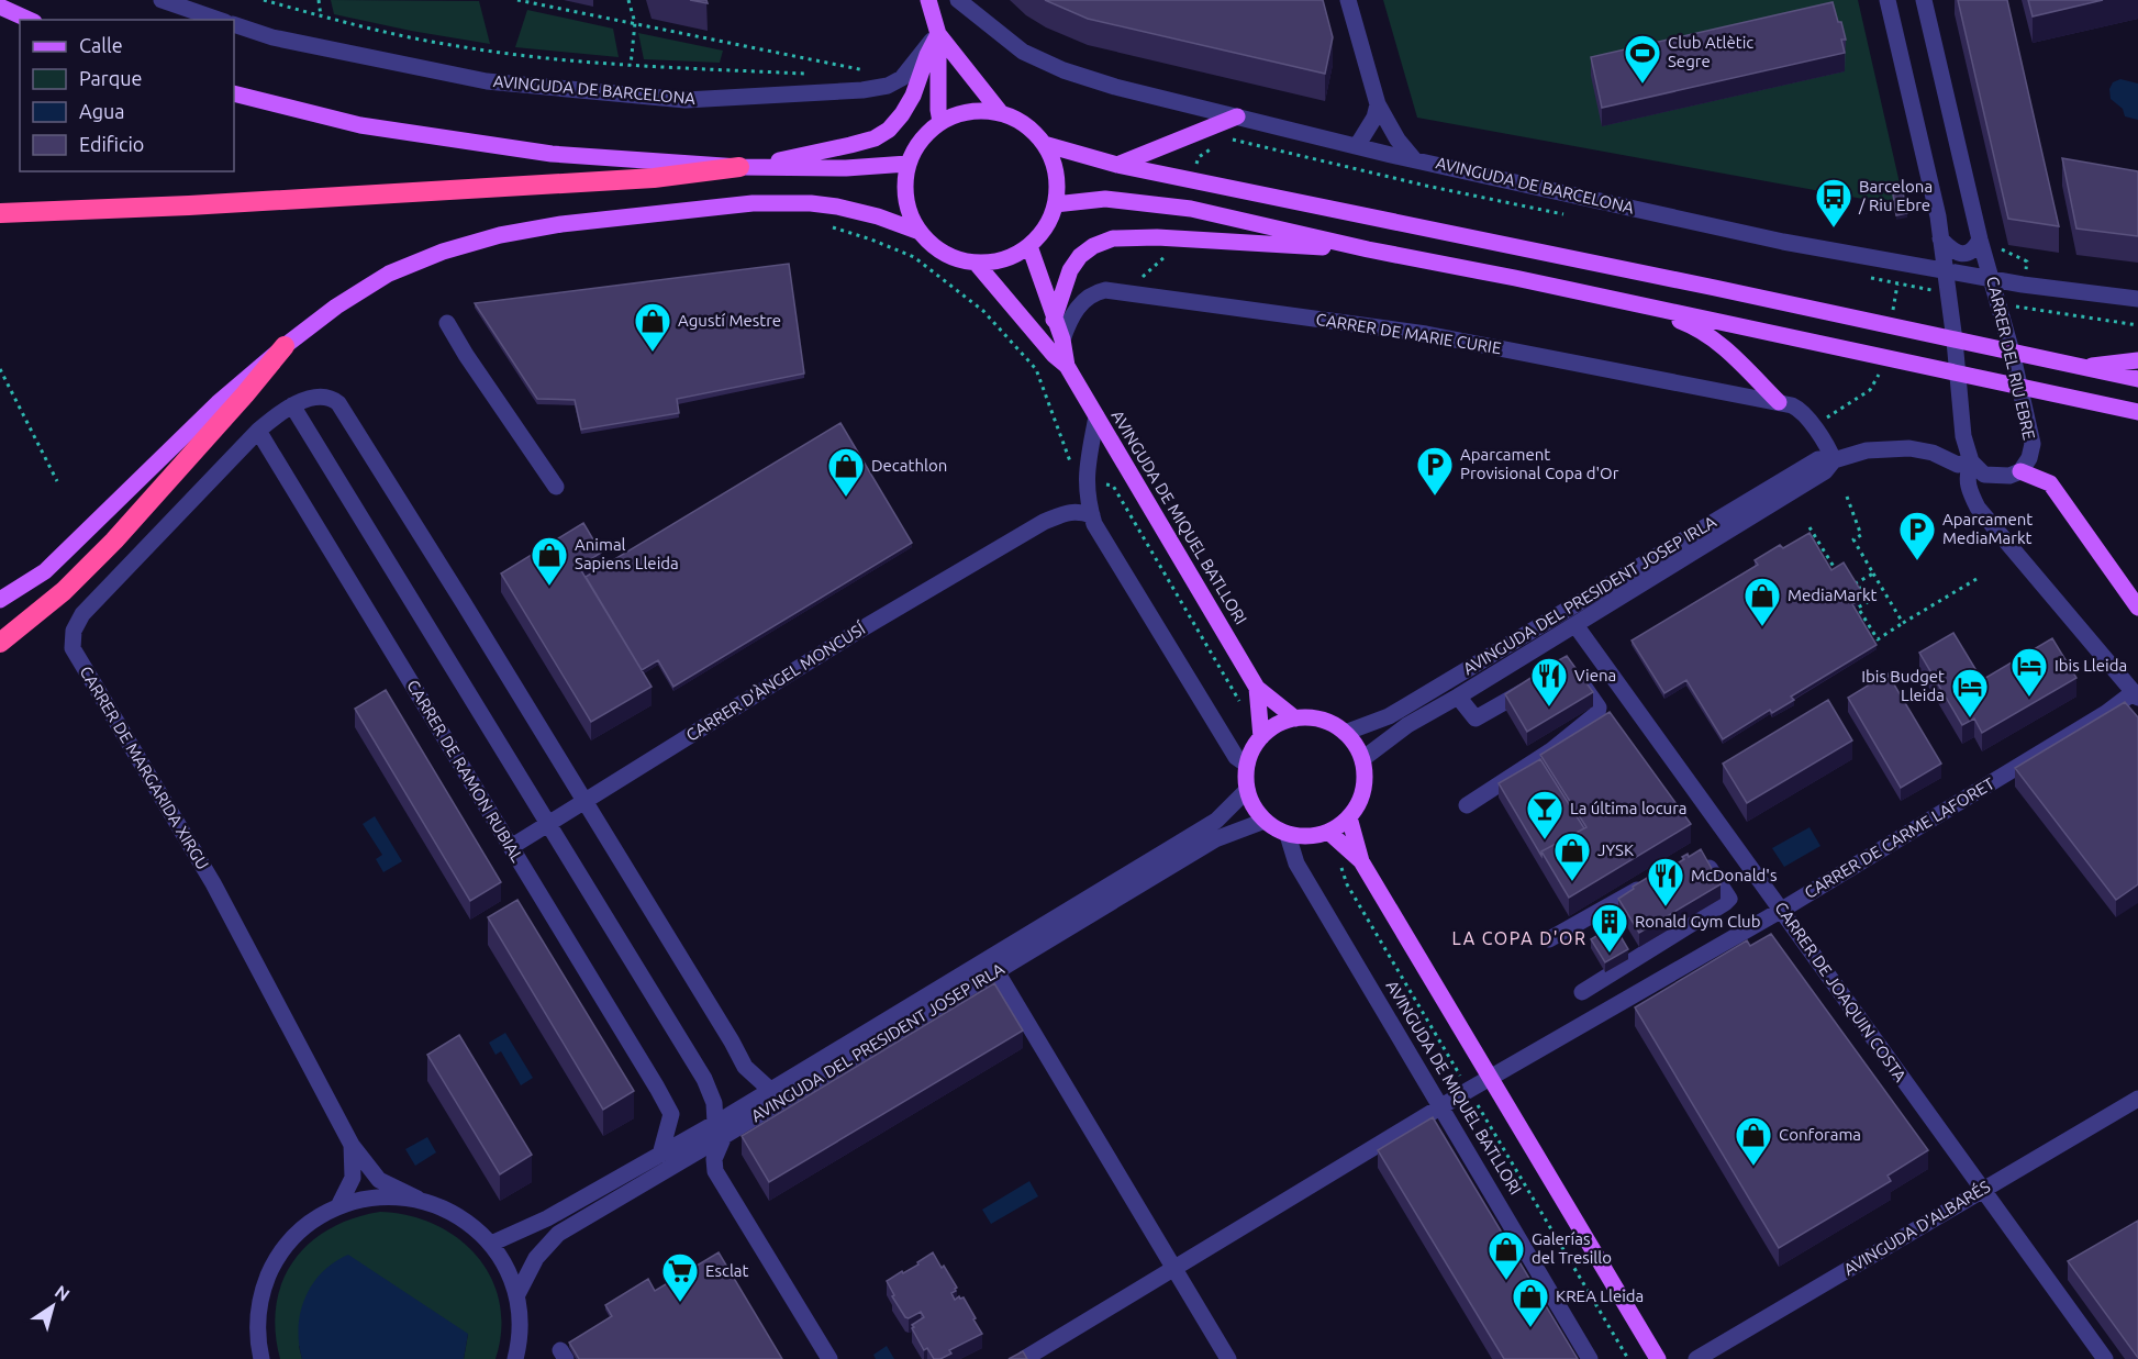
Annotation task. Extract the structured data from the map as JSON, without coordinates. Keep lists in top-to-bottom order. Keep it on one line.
{"streets":{"main road":["AVINGUDA DE MIQUEL BATLLORI"],"street":["AVINGUDA DE BARCELONA","CARRER DE MARIE CURIE","CARRER DEL RIU EBRE","AVINGUDA DEL PRESIDENT JOSEP IRLA","CARRER D'ÀNGEL MONCUSÍ","CARRER DE MARGARIDA XIRGU","CARRER DE RAMON RUBIAL","CARRER DE CARME LAFORET","CARRER DE JOAQUIN COSTA","AVINGUDA D'ALBARÉS"]},"crossings":[["AVINGUDA DE BARCELONA","CARRER DEL RIU EBRE"],["CARRER DE MARIE CURIE","AVINGUDA DE MIQUEL BATLLORI"],["AVINGUDA DE MIQUEL BATLLORI","AVINGUDA DEL PRESIDENT JOSEP IRLA"],["AVINGUDA DE MIQUEL BATLLORI","CARRER DE CARME LAFORET"],["AVINGUDA DEL PRESIDENT JOSEP IRLA","CARRER DE RAMON RUBIAL"],["AVINGUDA DEL PRESIDENT JOSEP IRLA","CARRER DE JOAQUIN COSTA"],["CARRER D'ÀNGEL MONCUSÍ","CARRER DE RAMON RUBIAL"],["CARRER DE MARGARIDA XIRGU","CARRER DE RAMON RUBIAL"],["CARRER DE CARME LAFORET","CARRER DE JOAQUIN COSTA"],["CARRER DE JOAQUIN COSTA","AVINGUDA D'ALBARÉS"]],"districts":["LA COPA D'OR"],"places":{"sports":["Club Atlètic Segre"],"bus stop":["Barcelona / Riu Ebre"],"shop":["Agustí Mestre","Decathlon","Animal Sapiens Lleida","MediaMarkt","JYSK","Conforama","Galerías del Tresillo","KREA Lleida"],"parking":["Aparcament Provisional Copa d'Or","Aparcament MediaMarkt"],"hotel":["Ibis Lleida","Ibis Budget Lleida"],"restaurant":["Viena","McDonald's"],"bar":["La última locura"],"building":["Ronald Gym Club"],"supermarket":["Esclat"]},"legend":["Calle","Parque","Agua","Edificio"],"north":"top right"}
